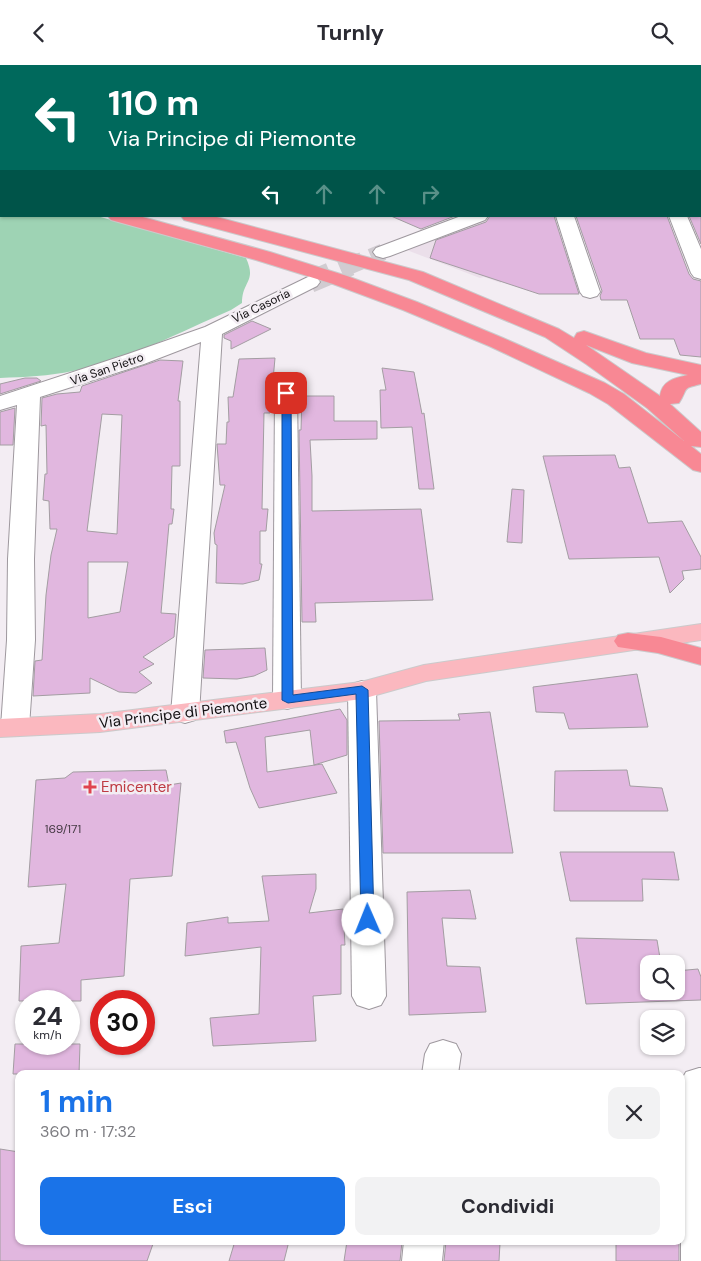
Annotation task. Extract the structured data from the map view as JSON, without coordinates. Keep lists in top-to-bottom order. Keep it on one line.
{"streets":{"main road":["Via Principe di Piemonte"],"street":["Via Casoria","Via San Pietro"]},"crossings":[["Via Casoria","Via San Pietro"]],"places":{"health":["Emicenter"]},"house_numbers":["169/171"],"page":{"header":"Turnly","turn":["110 m","Via Principe di Piemonte"],"speed":"24 km/h","limit":"30","heading":["1 min","360 m · 17:32"],"buttons":["Esci","Condividi"]}}
